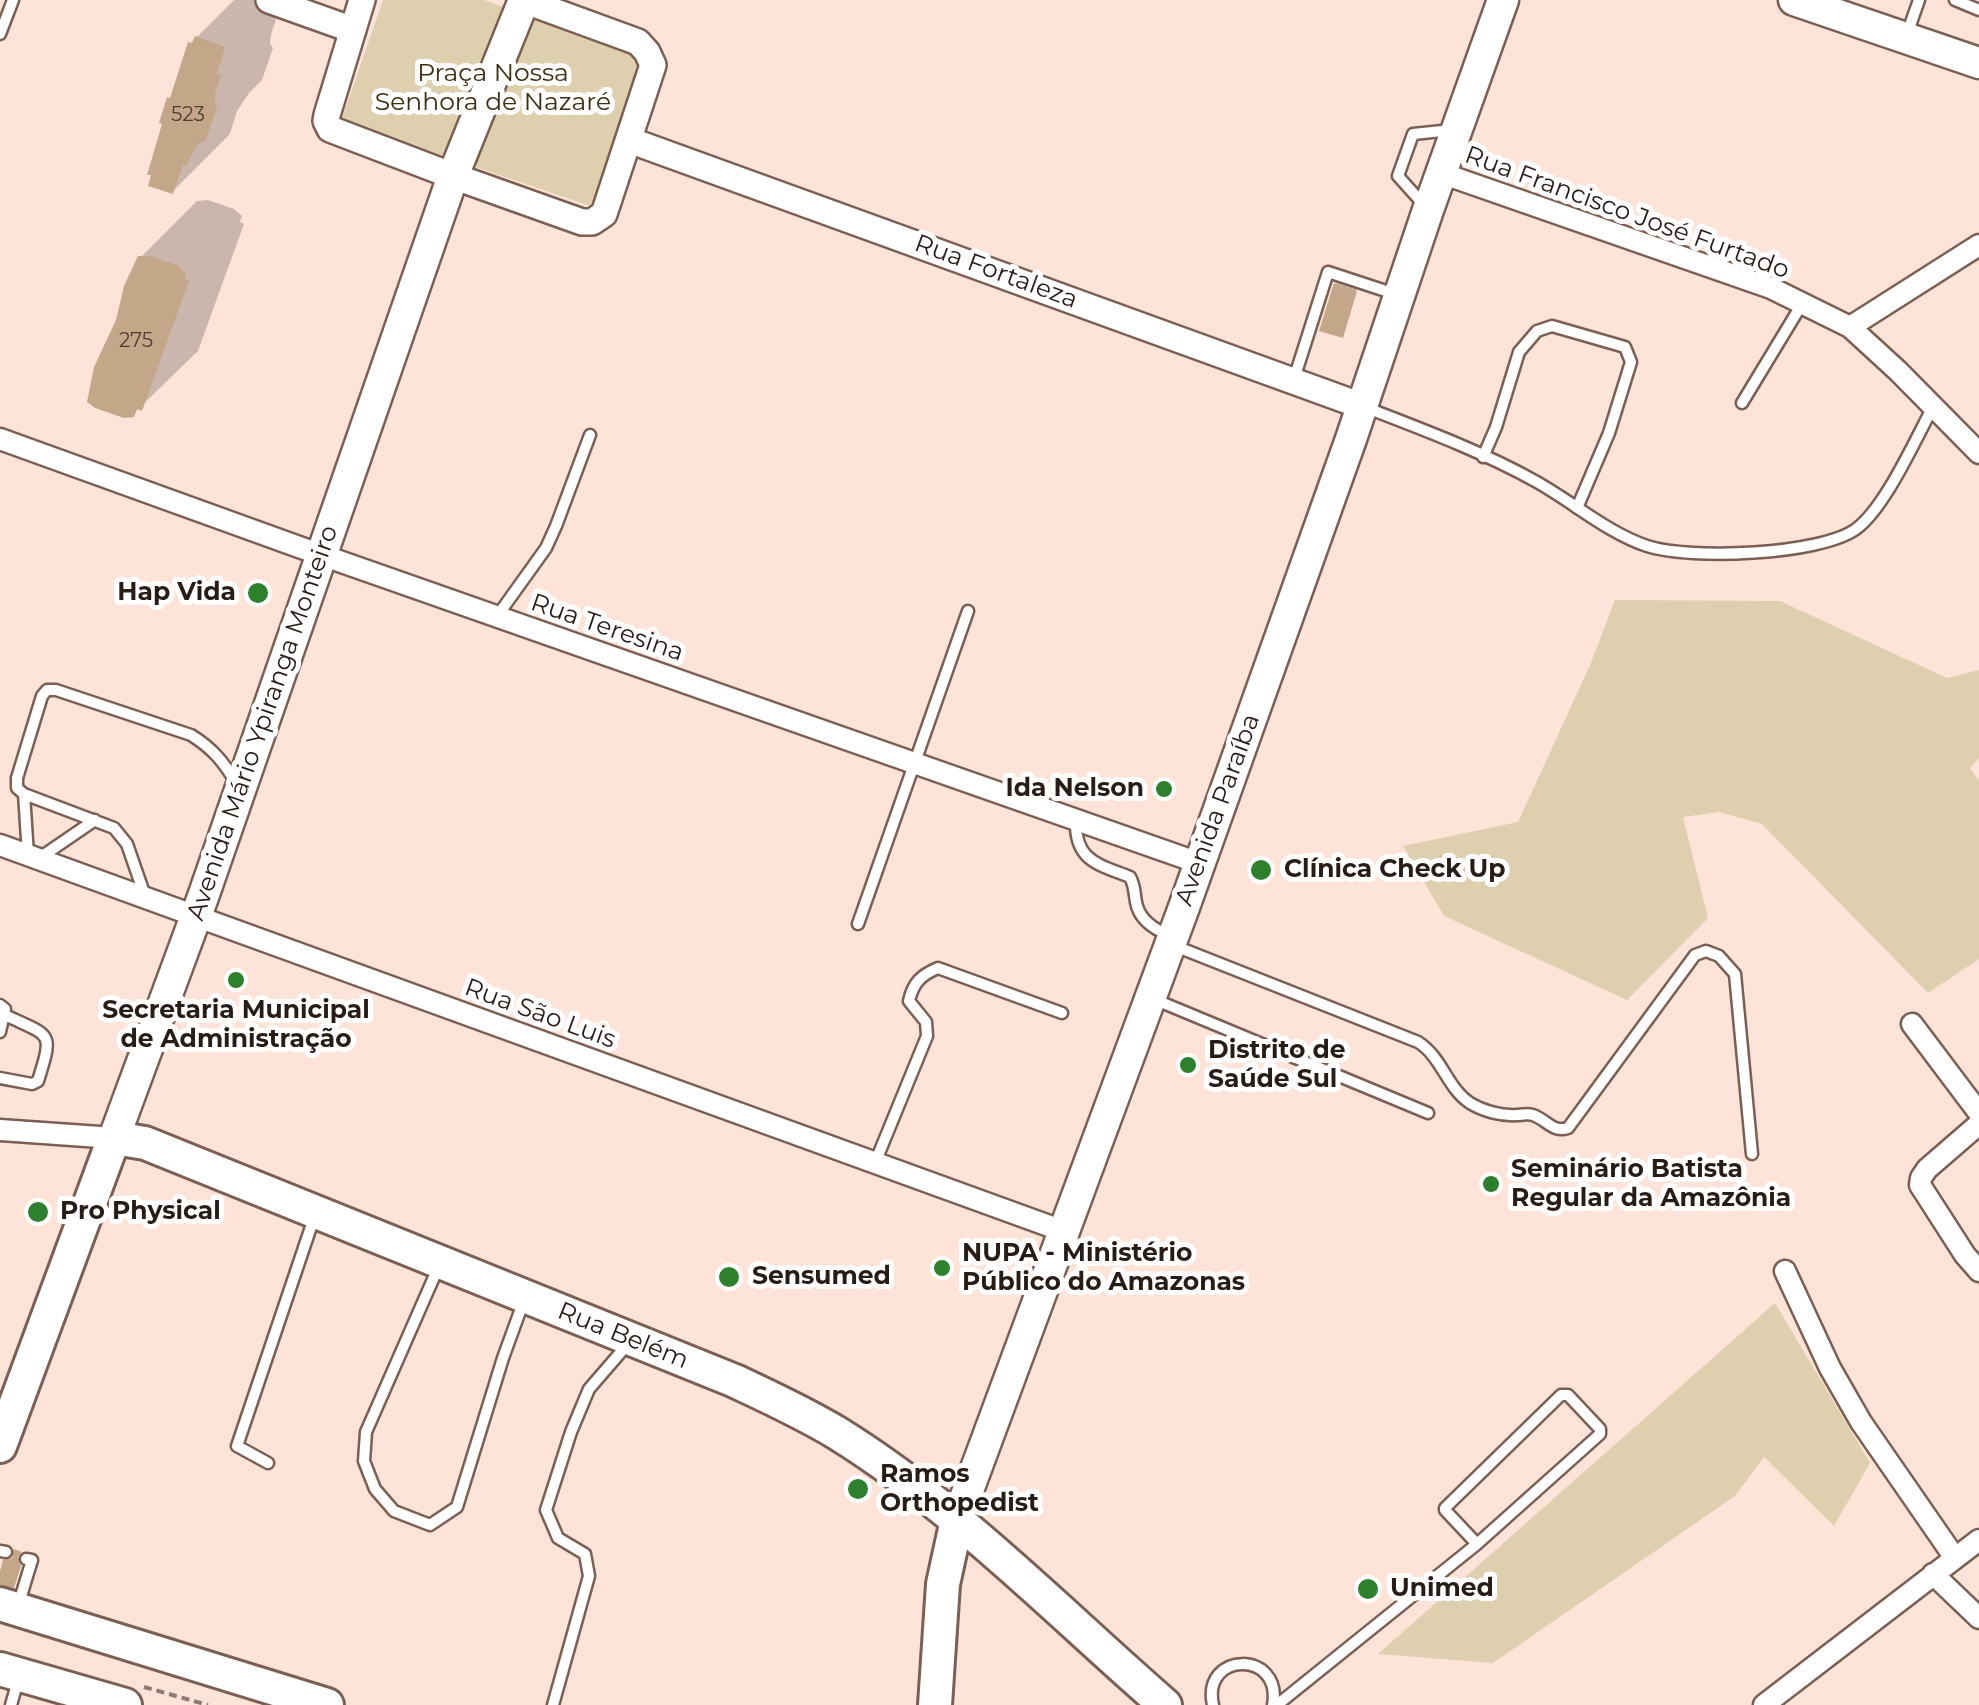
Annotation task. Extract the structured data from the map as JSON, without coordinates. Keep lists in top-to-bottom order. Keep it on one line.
{"streets":{"main road":["Avenida Mário Ypiranga Monteiro","Avenida Paraíba","Rua Belém"],"street":["Rua Francisco José Furtado","Rua Fortaleza","Rua Teresina","Rua São Luis"]},"crossings":[["Rua Francisco José Furtado","Avenida Paraíba"],["Rua Fortaleza","Avenida Paraíba"],["Rua Teresina","Avenida Mário Ypiranga Monteiro"],["Rua Teresina","Avenida Paraíba"],["Avenida Mário Ypiranga Monteiro","Rua São Luis"],["Avenida Mário Ypiranga Monteiro","Rua Belém"],["Avenida Paraíba","Rua São Luis"],["Avenida Paraíba","Rua Belém"]],"parks":["Praça Nossa Senhora de Nazaré"],"places":["Hap Vida","Ida Nelson","Clínica Check Up","Secretaria Municipal de Administração","Distrito de Saúde Sul","Seminário Batista Regular da Amazônia","Pro Physical","NUPA - Ministério Público do Amazonas","Sensumed","Ramos Orthopedist","Unimed"],"house_numbers":["523","275"]}
